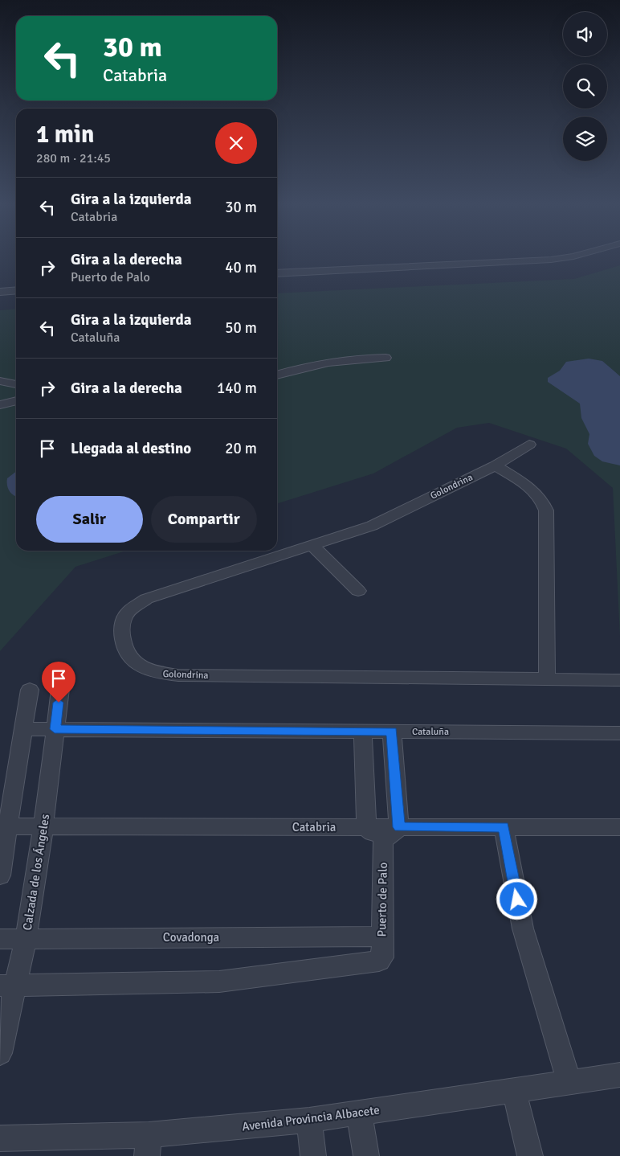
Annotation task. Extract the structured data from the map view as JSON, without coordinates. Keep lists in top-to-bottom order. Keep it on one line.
{"streets":{"street":["Golondrina","Cataluña","Catabria","Calzada de los Ángeles","Puerto de Palo","Covadonga","Avenida Provincia Albacete"]},"crossings":[["Cataluña","Calzada de los Ángeles"],["Catabria","Calzada de los Ángeles"],["Calzada de los Ángeles","Covadonga"],["Puerto de Palo","Covadonga"]],"page":{"turn":["30 m","Catabria"],"heading":["1 min","280 m · 21:45"],"list":[{"name":"Gira a la izquierda","note":"Catabria","value":"30 m"},{"name":"Gira a la derecha","note":"Puerto de Palo","value":"40 m"},{"name":"Gira a la izquierda","note":"Cataluña","value":"50 m"},{"name":"Gira a la derecha","value":"140 m"},{"name":"Llegada al destino","value":"20 m"}],"buttons":["Salir","Compartir"]}}
